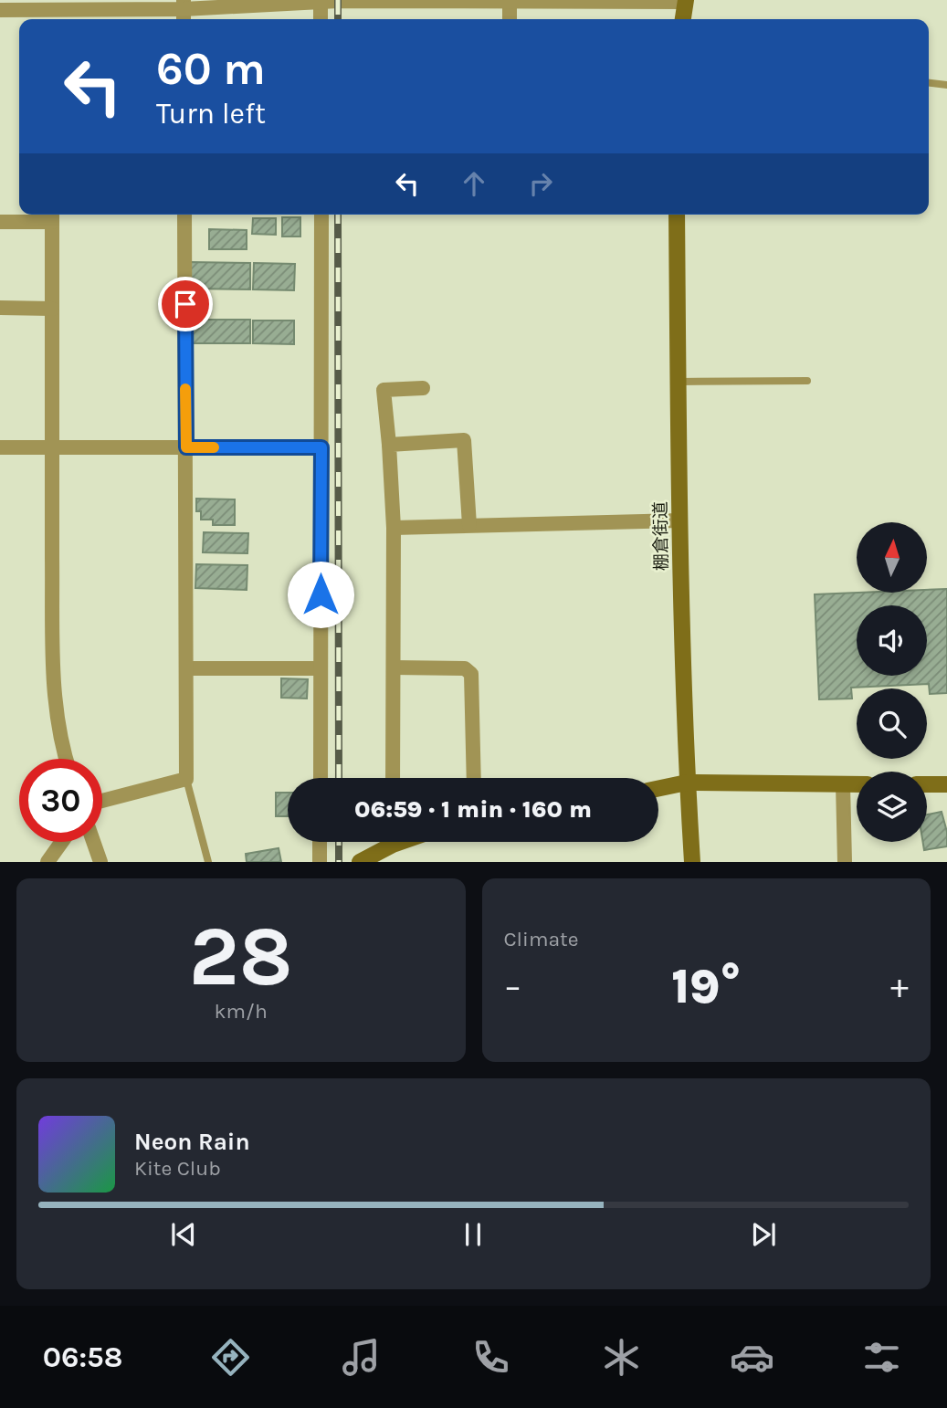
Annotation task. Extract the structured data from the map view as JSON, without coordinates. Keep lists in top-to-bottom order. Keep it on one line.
{"streets":{"street":["棚倉街道"]},"north":"top","page":{"turn":["60 m","Turn left"],"limit":"30","trip":"06:59 · 1 min · 160 m","tile":[["28","km/h"],"Climate"],"heat":["−","19°","+"],"song":["Neon Rain","Kite Club"],"tabs":"06:58"}}
